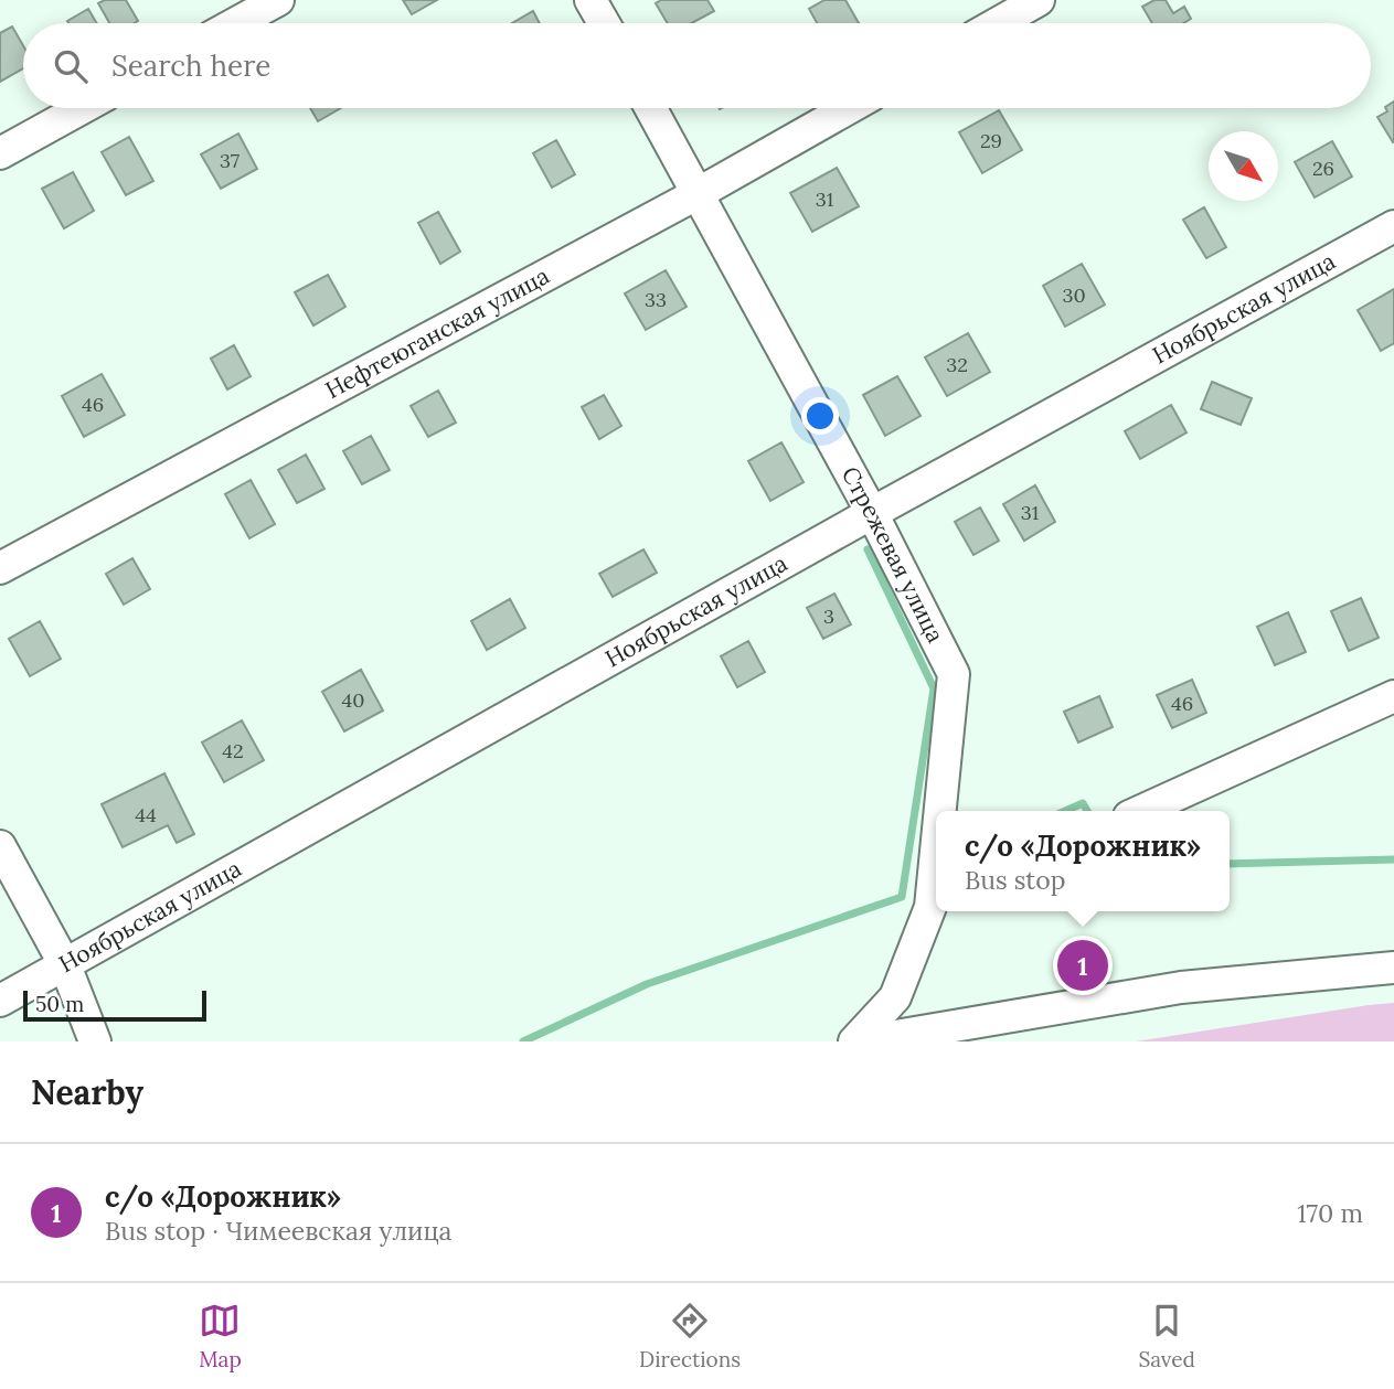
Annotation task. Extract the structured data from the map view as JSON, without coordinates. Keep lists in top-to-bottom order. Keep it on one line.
{"streets":{"street":["Ноябрьская улица","Нефтеюганская улица","Стрежевая улица"]},"crossings":[["Ноябрьская улица","Стрежевая улица"],["Нефтеюганская улица","Стрежевая улица"]],"house_numbers":["29","37","26","31","30","33","32","46","31","3","40","46","42","44"],"scale_bar":"50 m","north":"bottom right","page":{"search":"Search here","popup":["с/о «Дорожник»","Bus stop"],"pins":"1","scale":"50 m","heading":"Nearby","list":[{"mark":"1","name":"с/о «Дорожник»","note":"Bus stop · Чимеевская улица","value":"170 m"}],"nav":["Map","Directions","Saved"]}}
